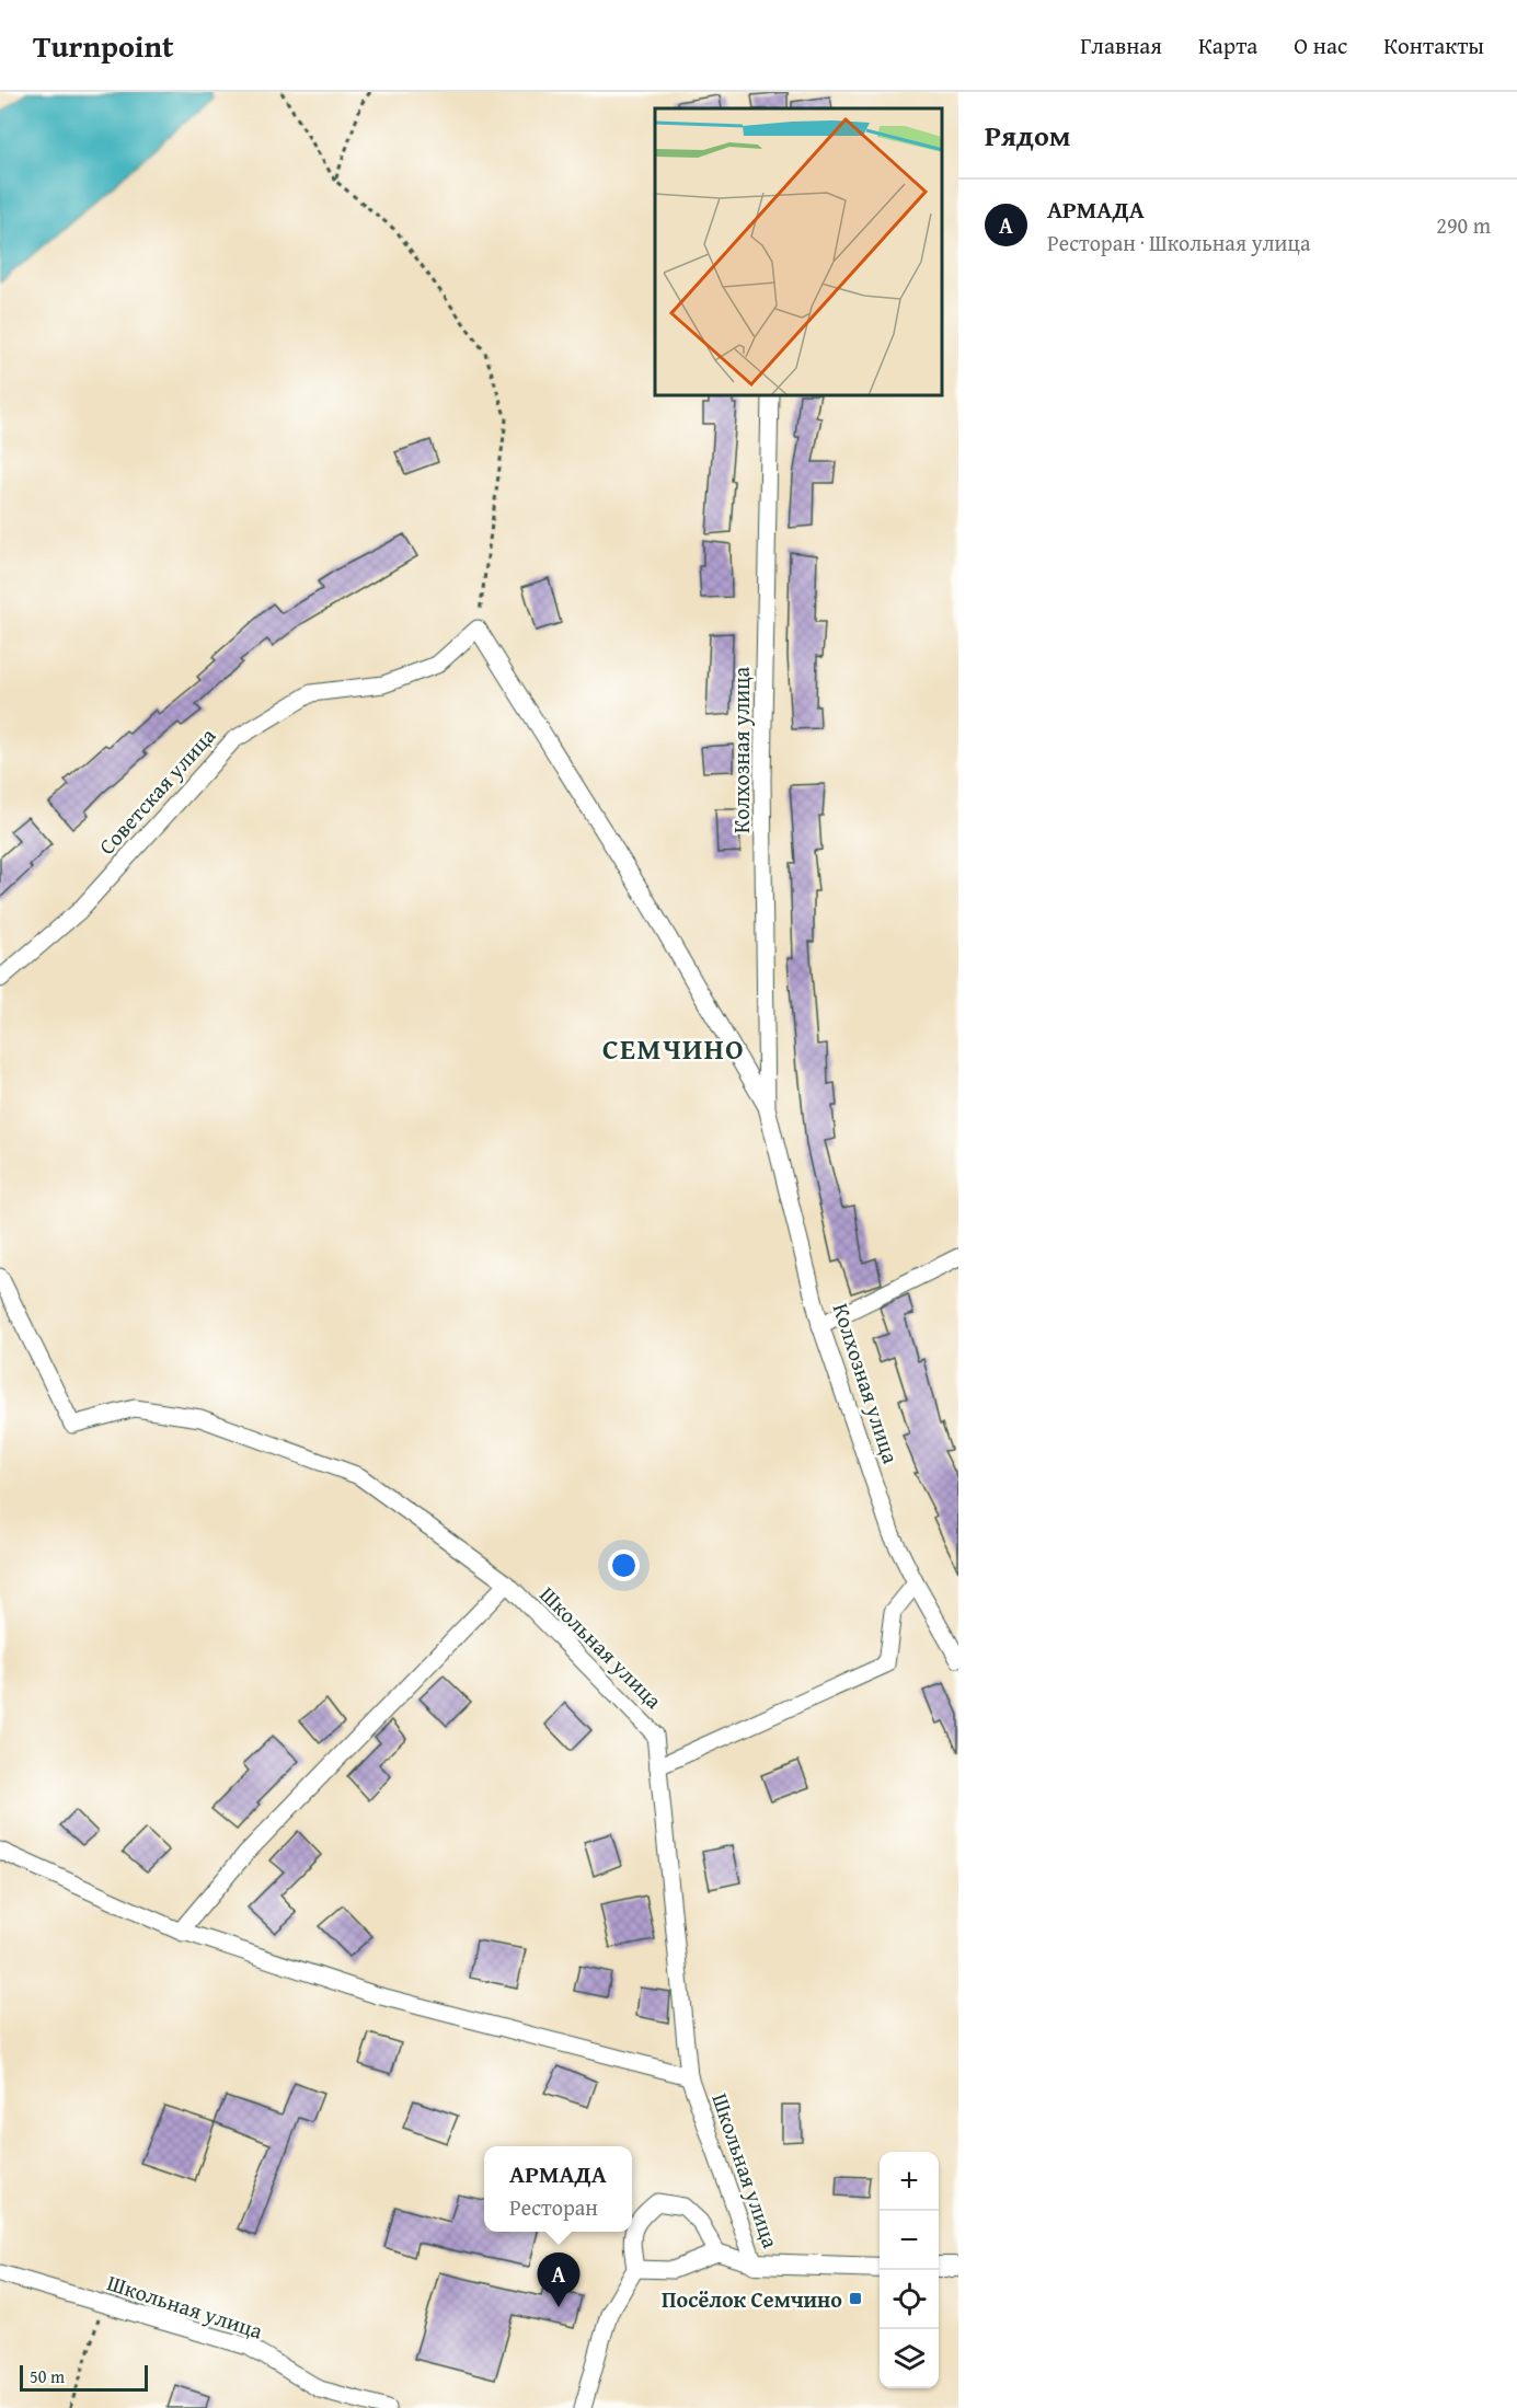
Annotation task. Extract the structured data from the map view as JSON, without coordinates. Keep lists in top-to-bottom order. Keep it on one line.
{"streets":{"street":["Колхозная улица","Советская улица","Школьная улица"]},"crossings":[["Колхозная улица","Советская улица"]],"districts":["СЕМЧИНО"],"places":{"transit":["Посёлок Семчино"]},"scale_bar":"50 m","page":{"header":"Turnpoint","nav":["Главная","Карта","О нас","Контакты"],"heading":"Рядом","list":[{"mark":"A","name":"АРМАДА","note":"Ресторан · Школьная улица","value":"290 m"}],"popup":["АРМАДА","Ресторан"],"map_buttons":["+","−"],"pins":"A","scale":"50 m"}}
